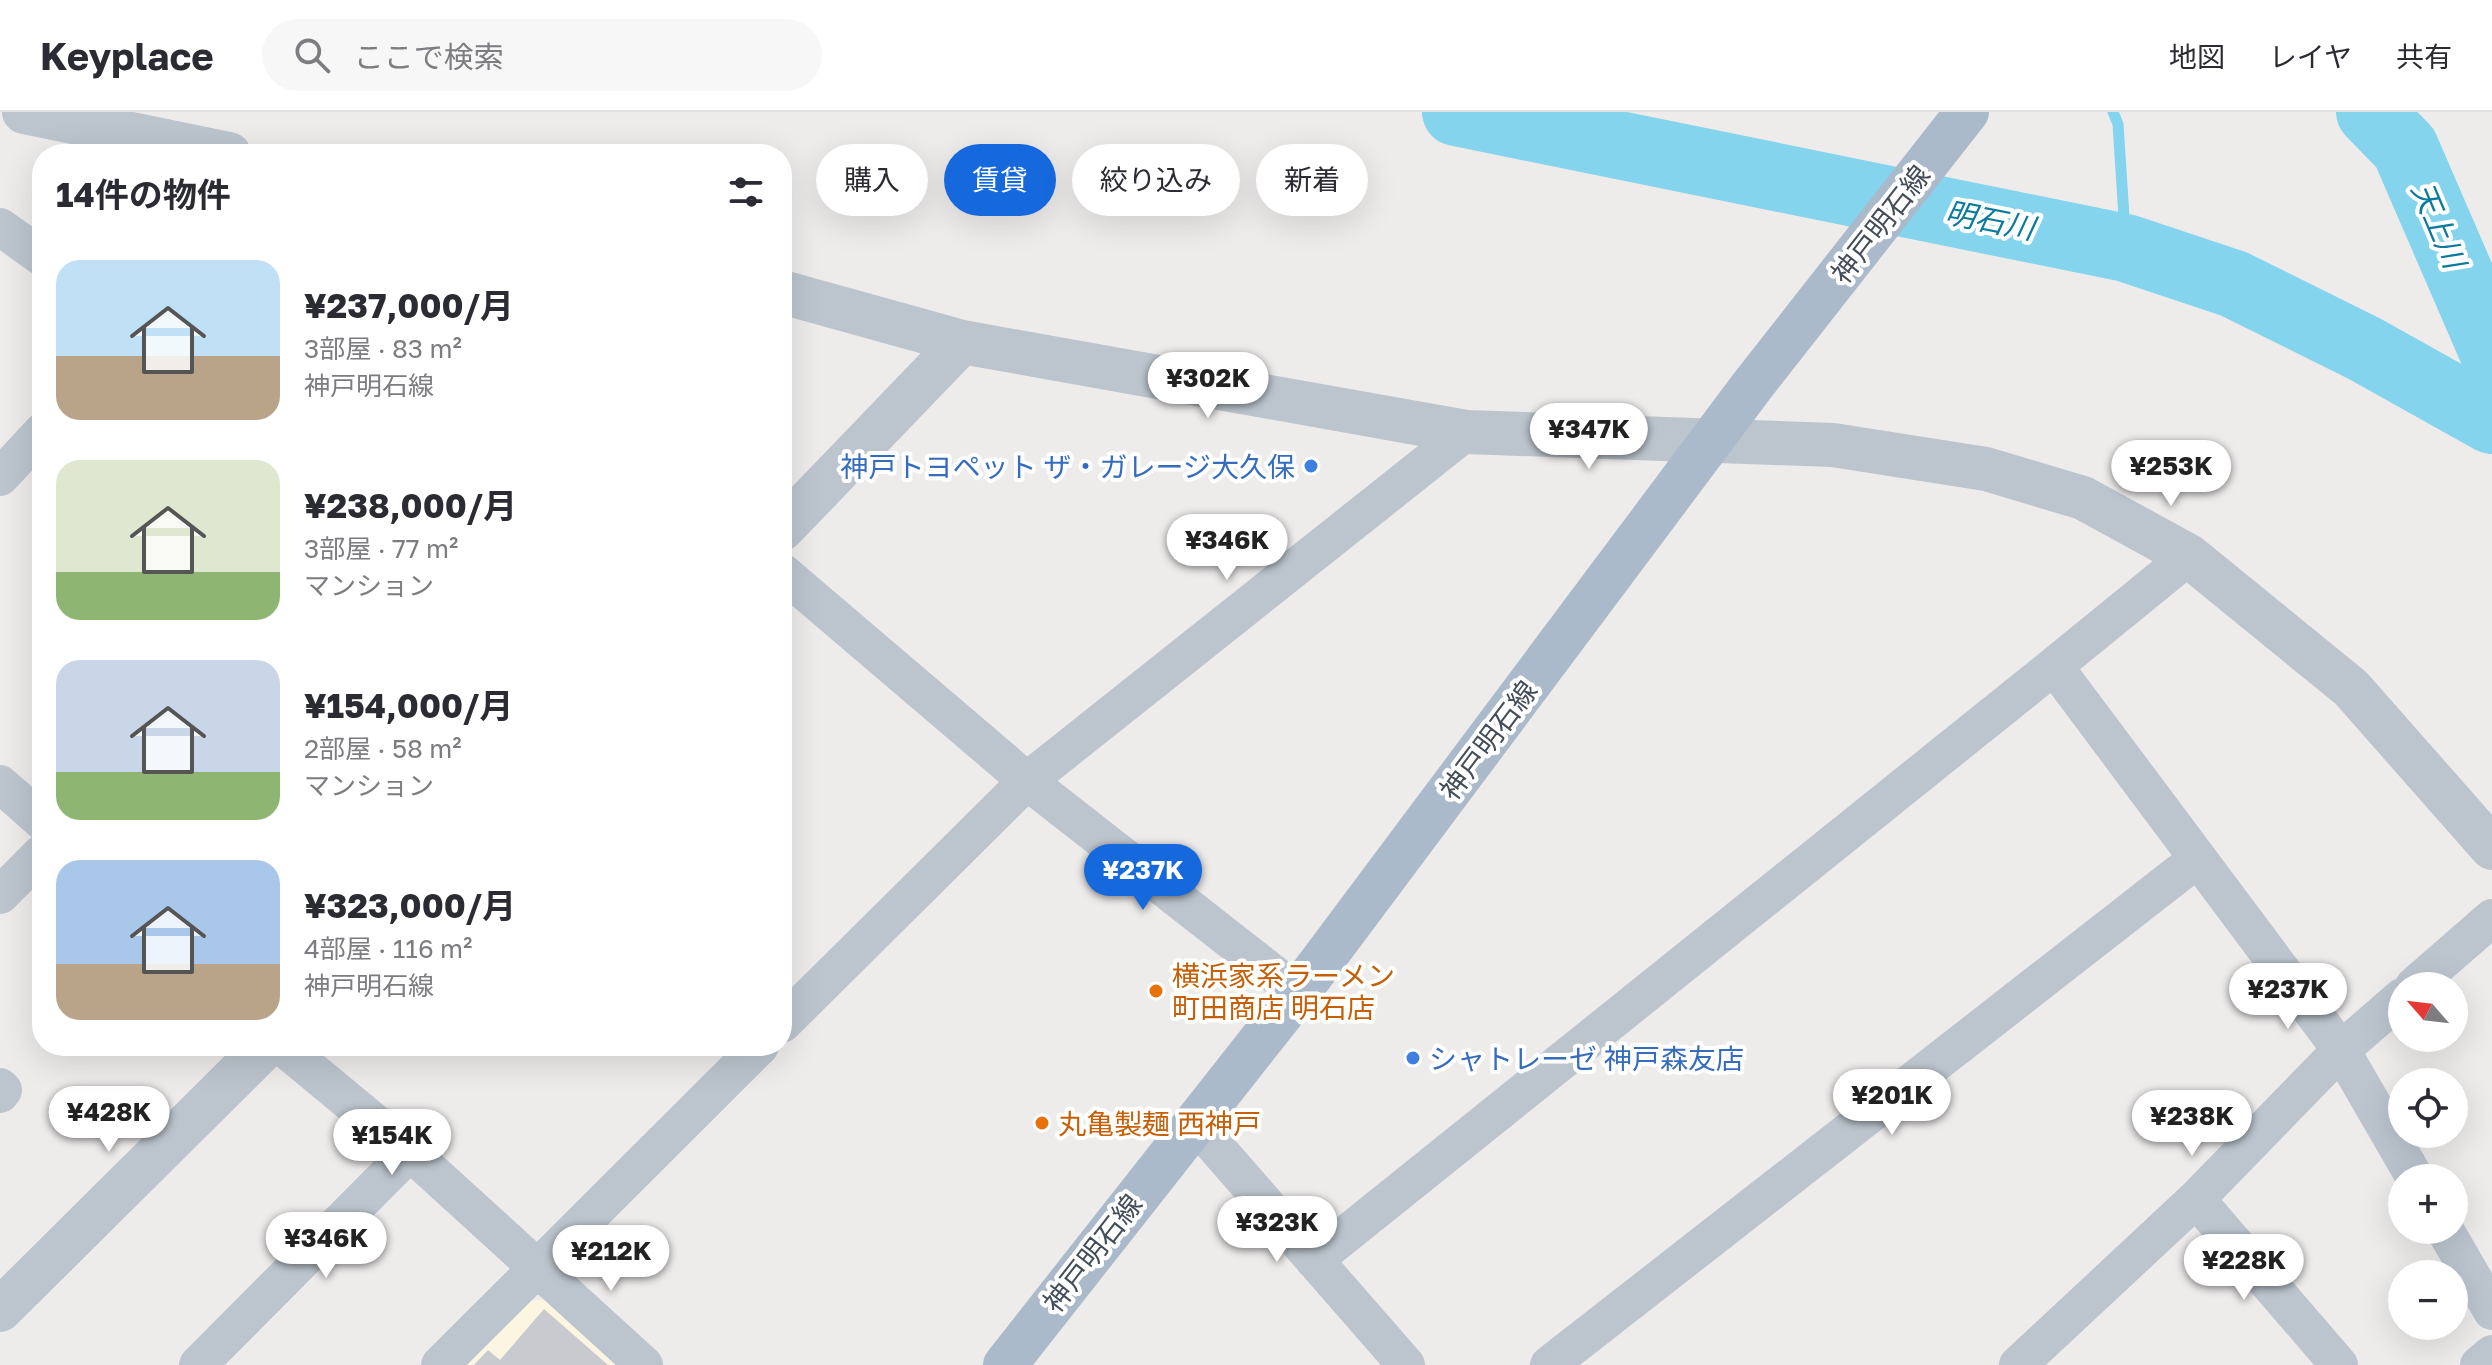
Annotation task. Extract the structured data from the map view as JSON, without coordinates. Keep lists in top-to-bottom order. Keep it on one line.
{"streets":{"main road":["神戸明石線"]},"water":["明石川","天上川"],"places":["神戸トヨペット ザ・ガレージ大久保","横浜家系ラーメン 町田商店 明石店","シャトレーゼ 神戸森友店","丸亀製麺 西神戸"],"north":"top left","page":{"header":"Keyplace","search":"ここで検索","nav":["地図","レイヤ","共有"],"chip":["購入","賃貸","絞り込み","新着"],"heading":"14件の物件","list":[{"name":"¥237,000/月","note":"3部屋 · 83 m² · 神戸明石線"},{"name":"¥238,000/月","note":"3部屋 · 77 m² · マンション"},{"name":"¥154,000/月","note":"2部屋 · 58 m² · マンション"},{"name":"¥323,000/月","note":"4部屋 · 116 m² · 神戸明石線"}],"price":["¥302K","¥347K","¥253K","¥346K","¥237K","¥237K","¥201K","¥428K","¥238K","¥154K","¥323K","¥346K","¥212K","¥228K"],"map_buttons":["+","−"]}}
